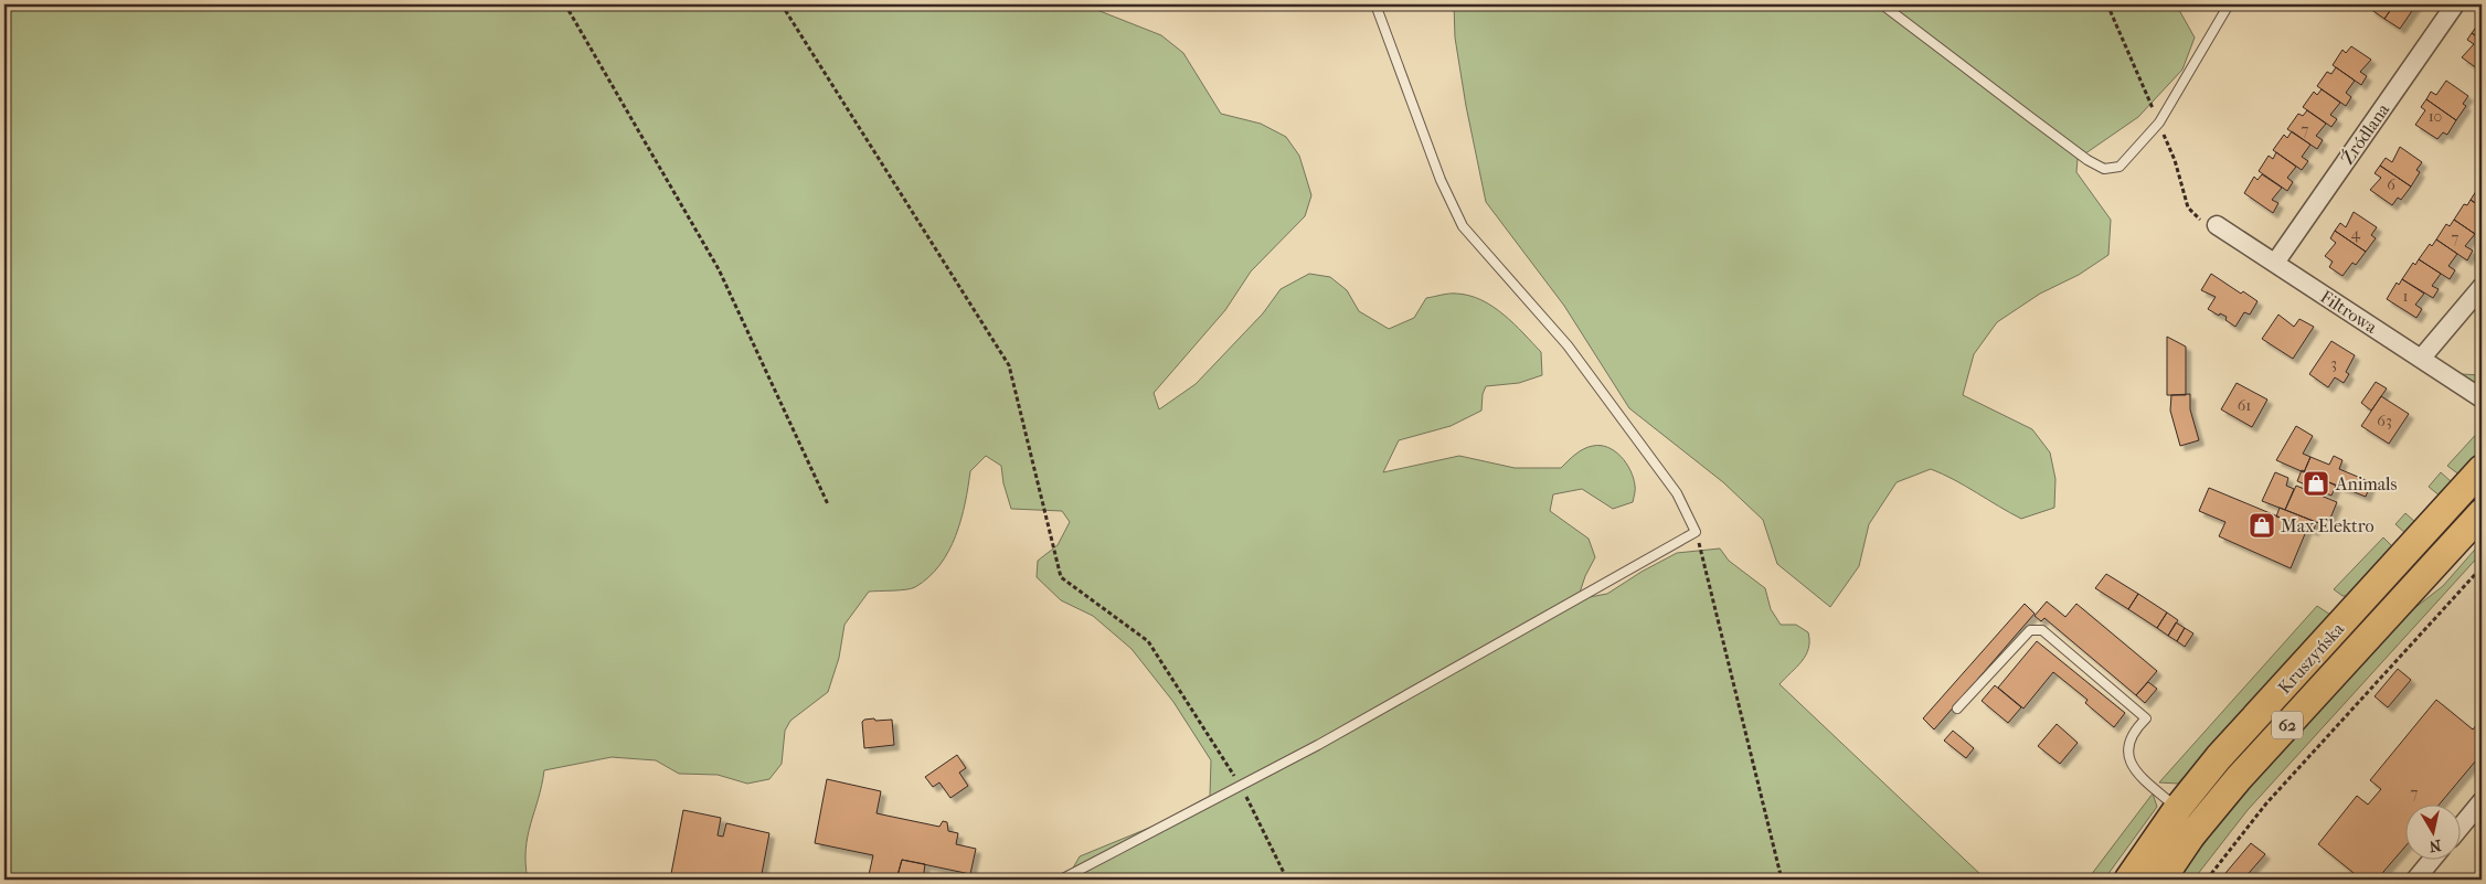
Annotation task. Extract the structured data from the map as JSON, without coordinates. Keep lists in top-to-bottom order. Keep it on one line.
{"streets":{"main road":["Kruszyńska","62"],"street":["Źródlana","Filtrowa"]},"crossings":[["Źródlana","Filtrowa"]],"places":{"shop":["Animals","Max Elektro"]},"house_numbers":["10","7","6","4","7","1","3","61","63","7"],"north":"bottom"}
